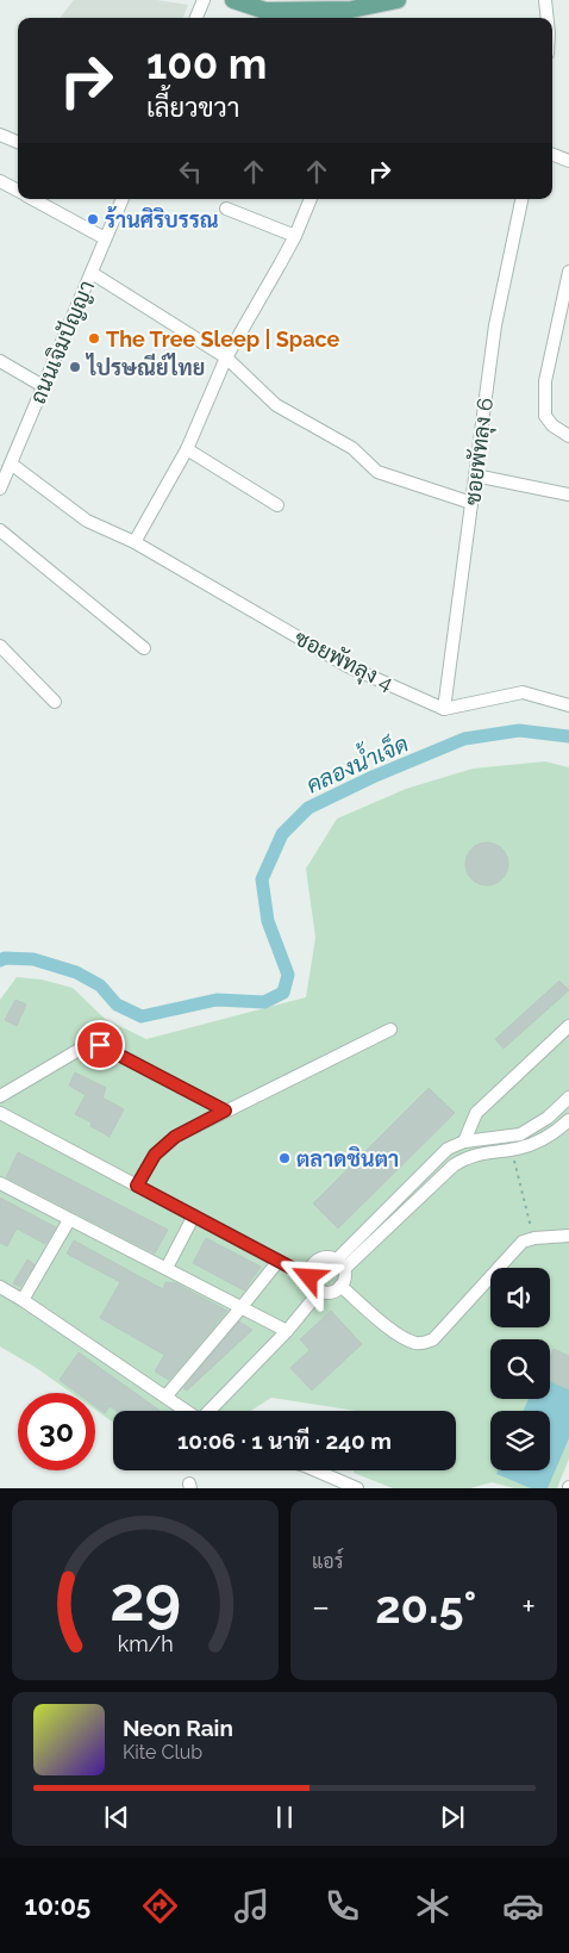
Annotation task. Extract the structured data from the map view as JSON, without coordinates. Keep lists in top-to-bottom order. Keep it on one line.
{"streets":{"street":["ถนนเจิมปัญญา","ซอยพัทลุง 6","ซอยพัทลุง 4"]},"crossings":[["ถนนเจิมปัญญา","ซอยพัทลุง 4"],["ซอยพัทลุง 6","ซอยพัทลุง 4"]],"water":["คลองน้ำเจ็ด"],"places":["ร้านศิริบรรณ","The Tree Sleep | Space","ไปรษณีย์ไทย","ตลาดชินตา"],"page":{"turn":["100 m","เลี้ยวขวา"],"limit":"30","trip":"10:06 · 1 นาที · 240 m","tile":"แอร์","heat":["−","20.5°","+"],"song":["Neon Rain","Kite Club"],"tabs":"10:05","gauge":["29","km/h"]}}
